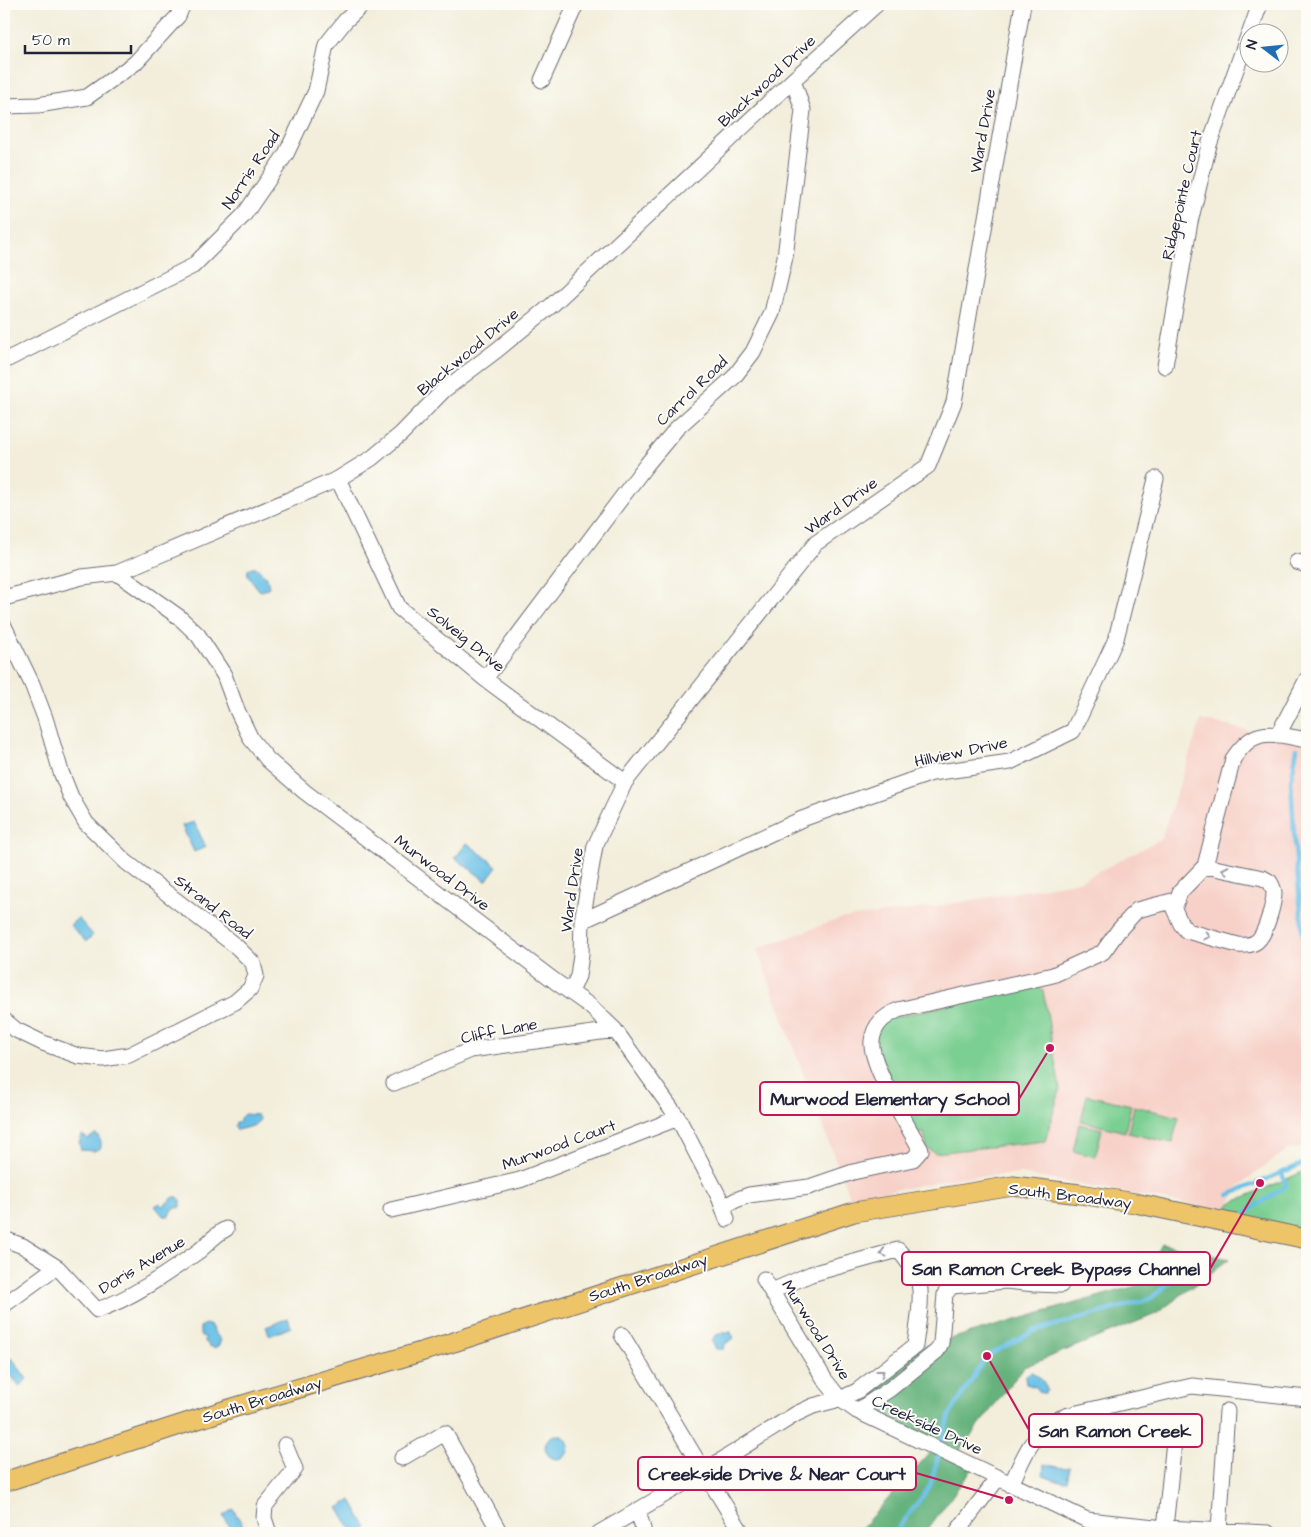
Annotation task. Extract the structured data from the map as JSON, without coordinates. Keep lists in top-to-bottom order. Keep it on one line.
{"streets":{"main road":["South Broadway"],"street":["Blackwood Drive","Ward Drive","Norris Road","Ridgepointe Court","Carrol Road","Solveig Drive","Hillview Drive","Murwood Drive","Strand Road","Cliff Lane","Murwood Court","Doris Avenue","Creekside Drive"]},"crossings":[["Blackwood Drive","Carrol Road"],["Blackwood Drive","Solveig Drive"],["Blackwood Drive","Murwood Drive"],["Ward Drive","Solveig Drive"],["Ward Drive","Hillview Drive"],["Ward Drive","Murwood Drive"],["Carrol Road","Solveig Drive"],["Murwood Drive","Cliff Lane"],["Murwood Drive","Murwood Court"],["Murwood Drive","Creekside Drive"]],"places":["Murwood Elementary School","San Ramon Creek Bypass Channel","San Ramon Creek","Creekside Drive & Near Court"],"scale_bar":"50 m","north":"left"}
